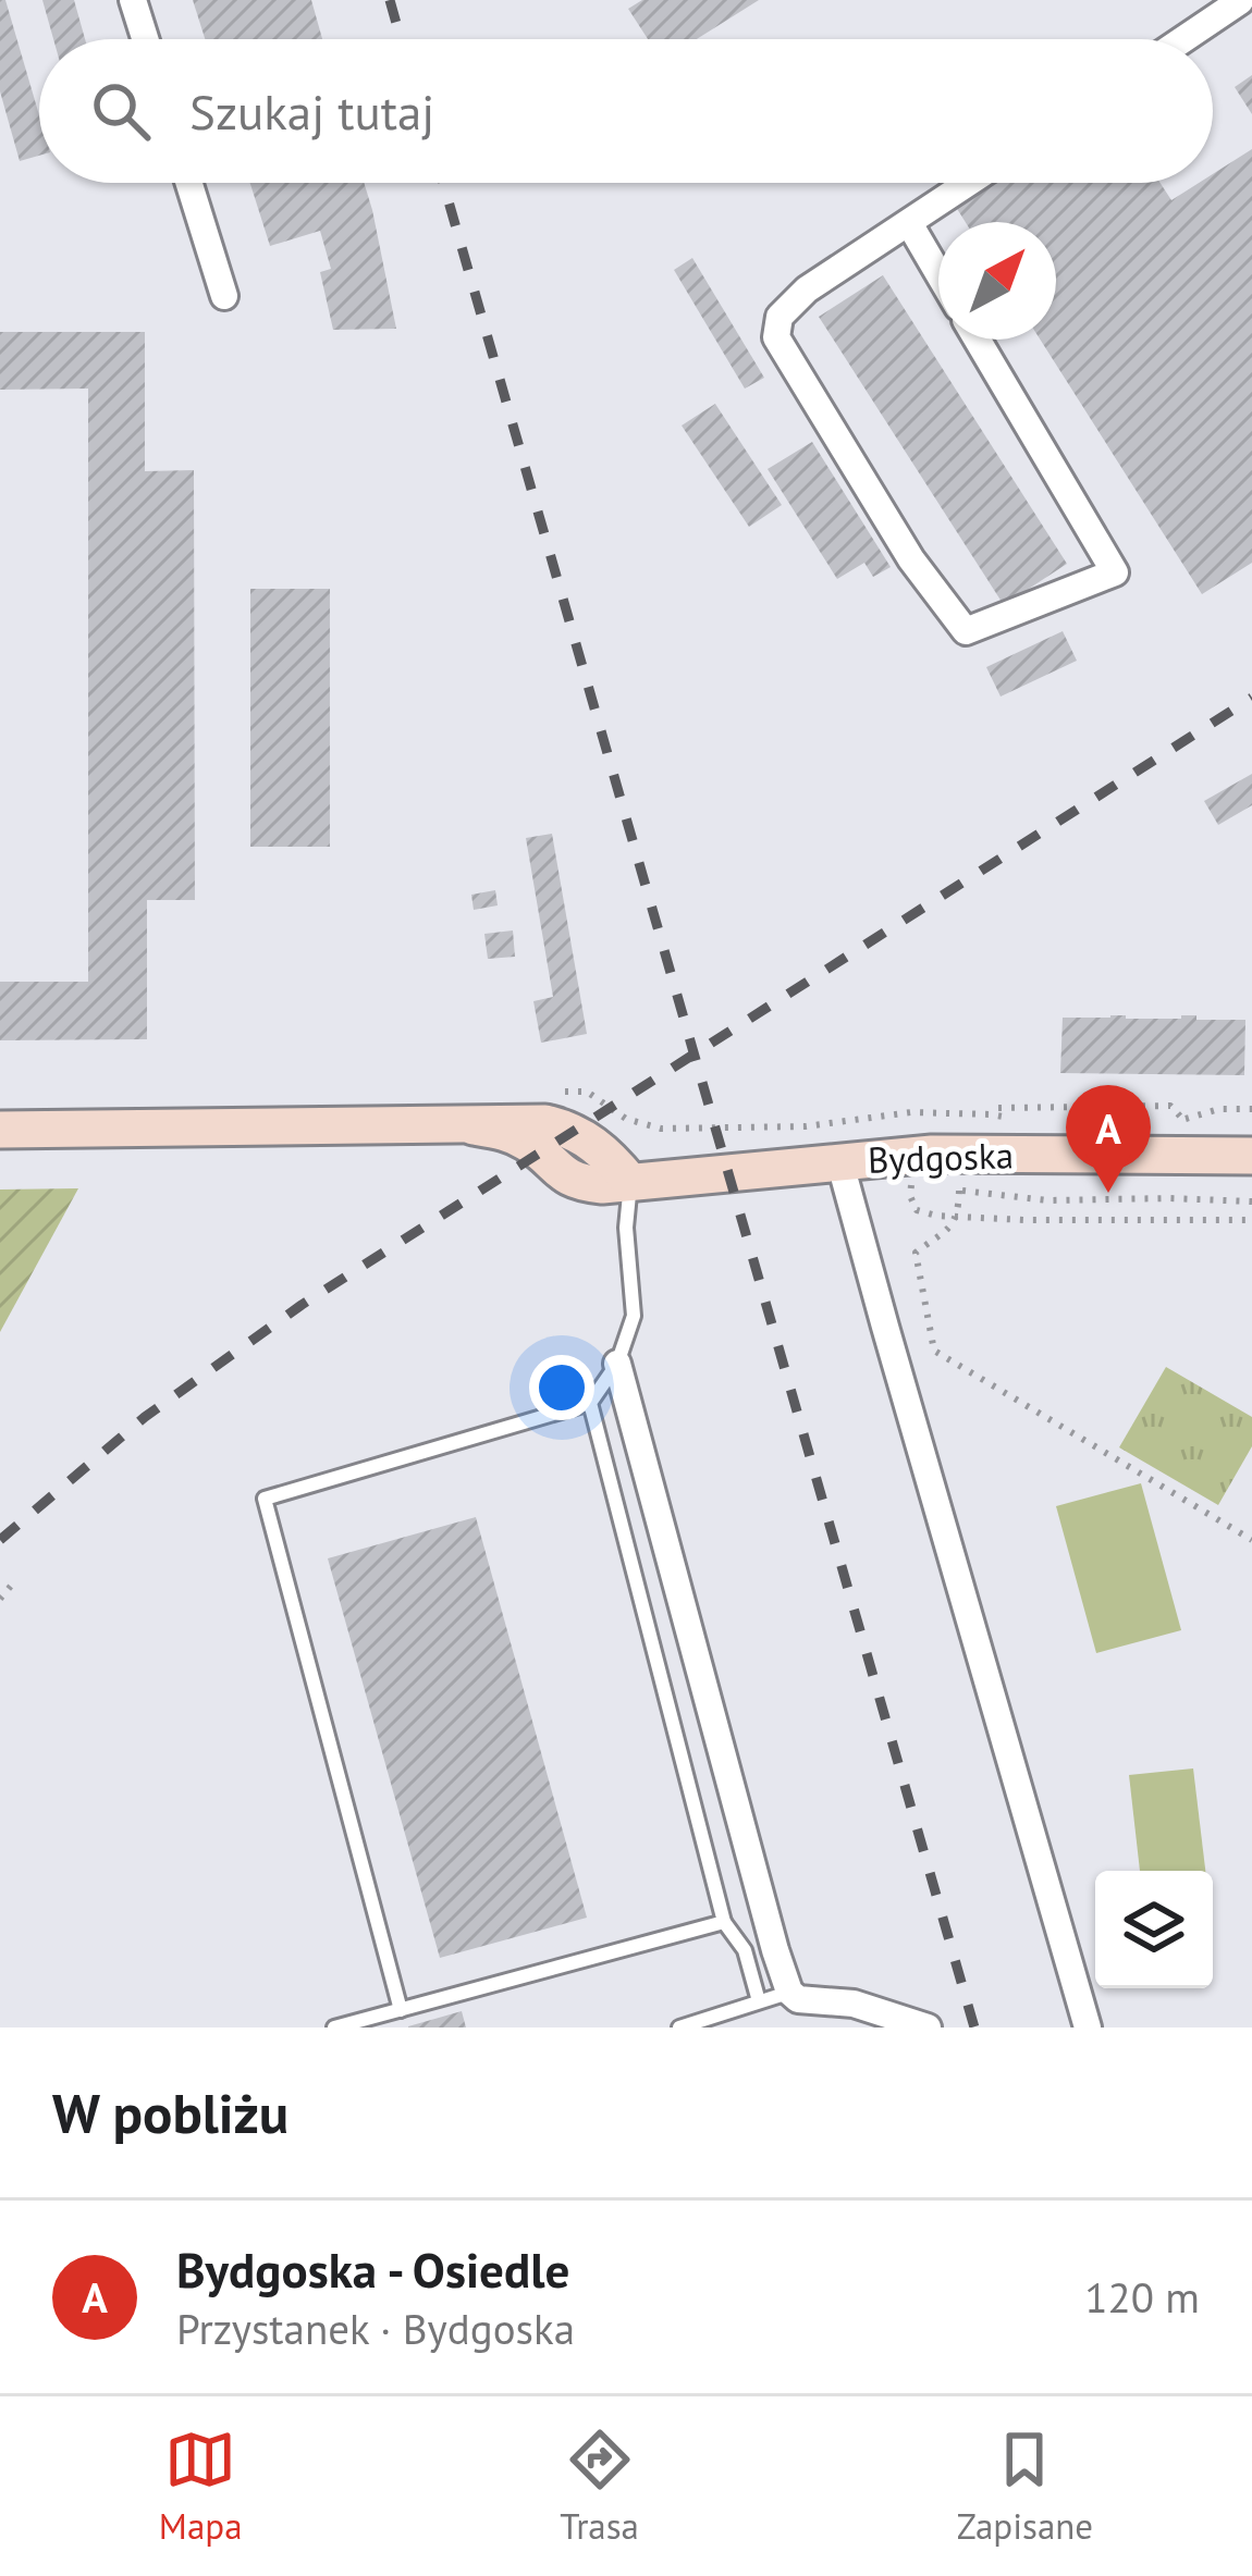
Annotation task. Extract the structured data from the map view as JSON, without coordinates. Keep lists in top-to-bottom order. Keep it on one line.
{"streets":{"street":["Bydgoska"]},"north":"top right","page":{"search":"Szukaj tutaj","pins":"A","heading":"W pobliżu","list":[{"mark":"A","name":"Bydgoska - Osiedle","note":"Przystanek · Bydgoska","value":"120 m"}],"nav":["Mapa","Trasa","Zapisane"]}}
